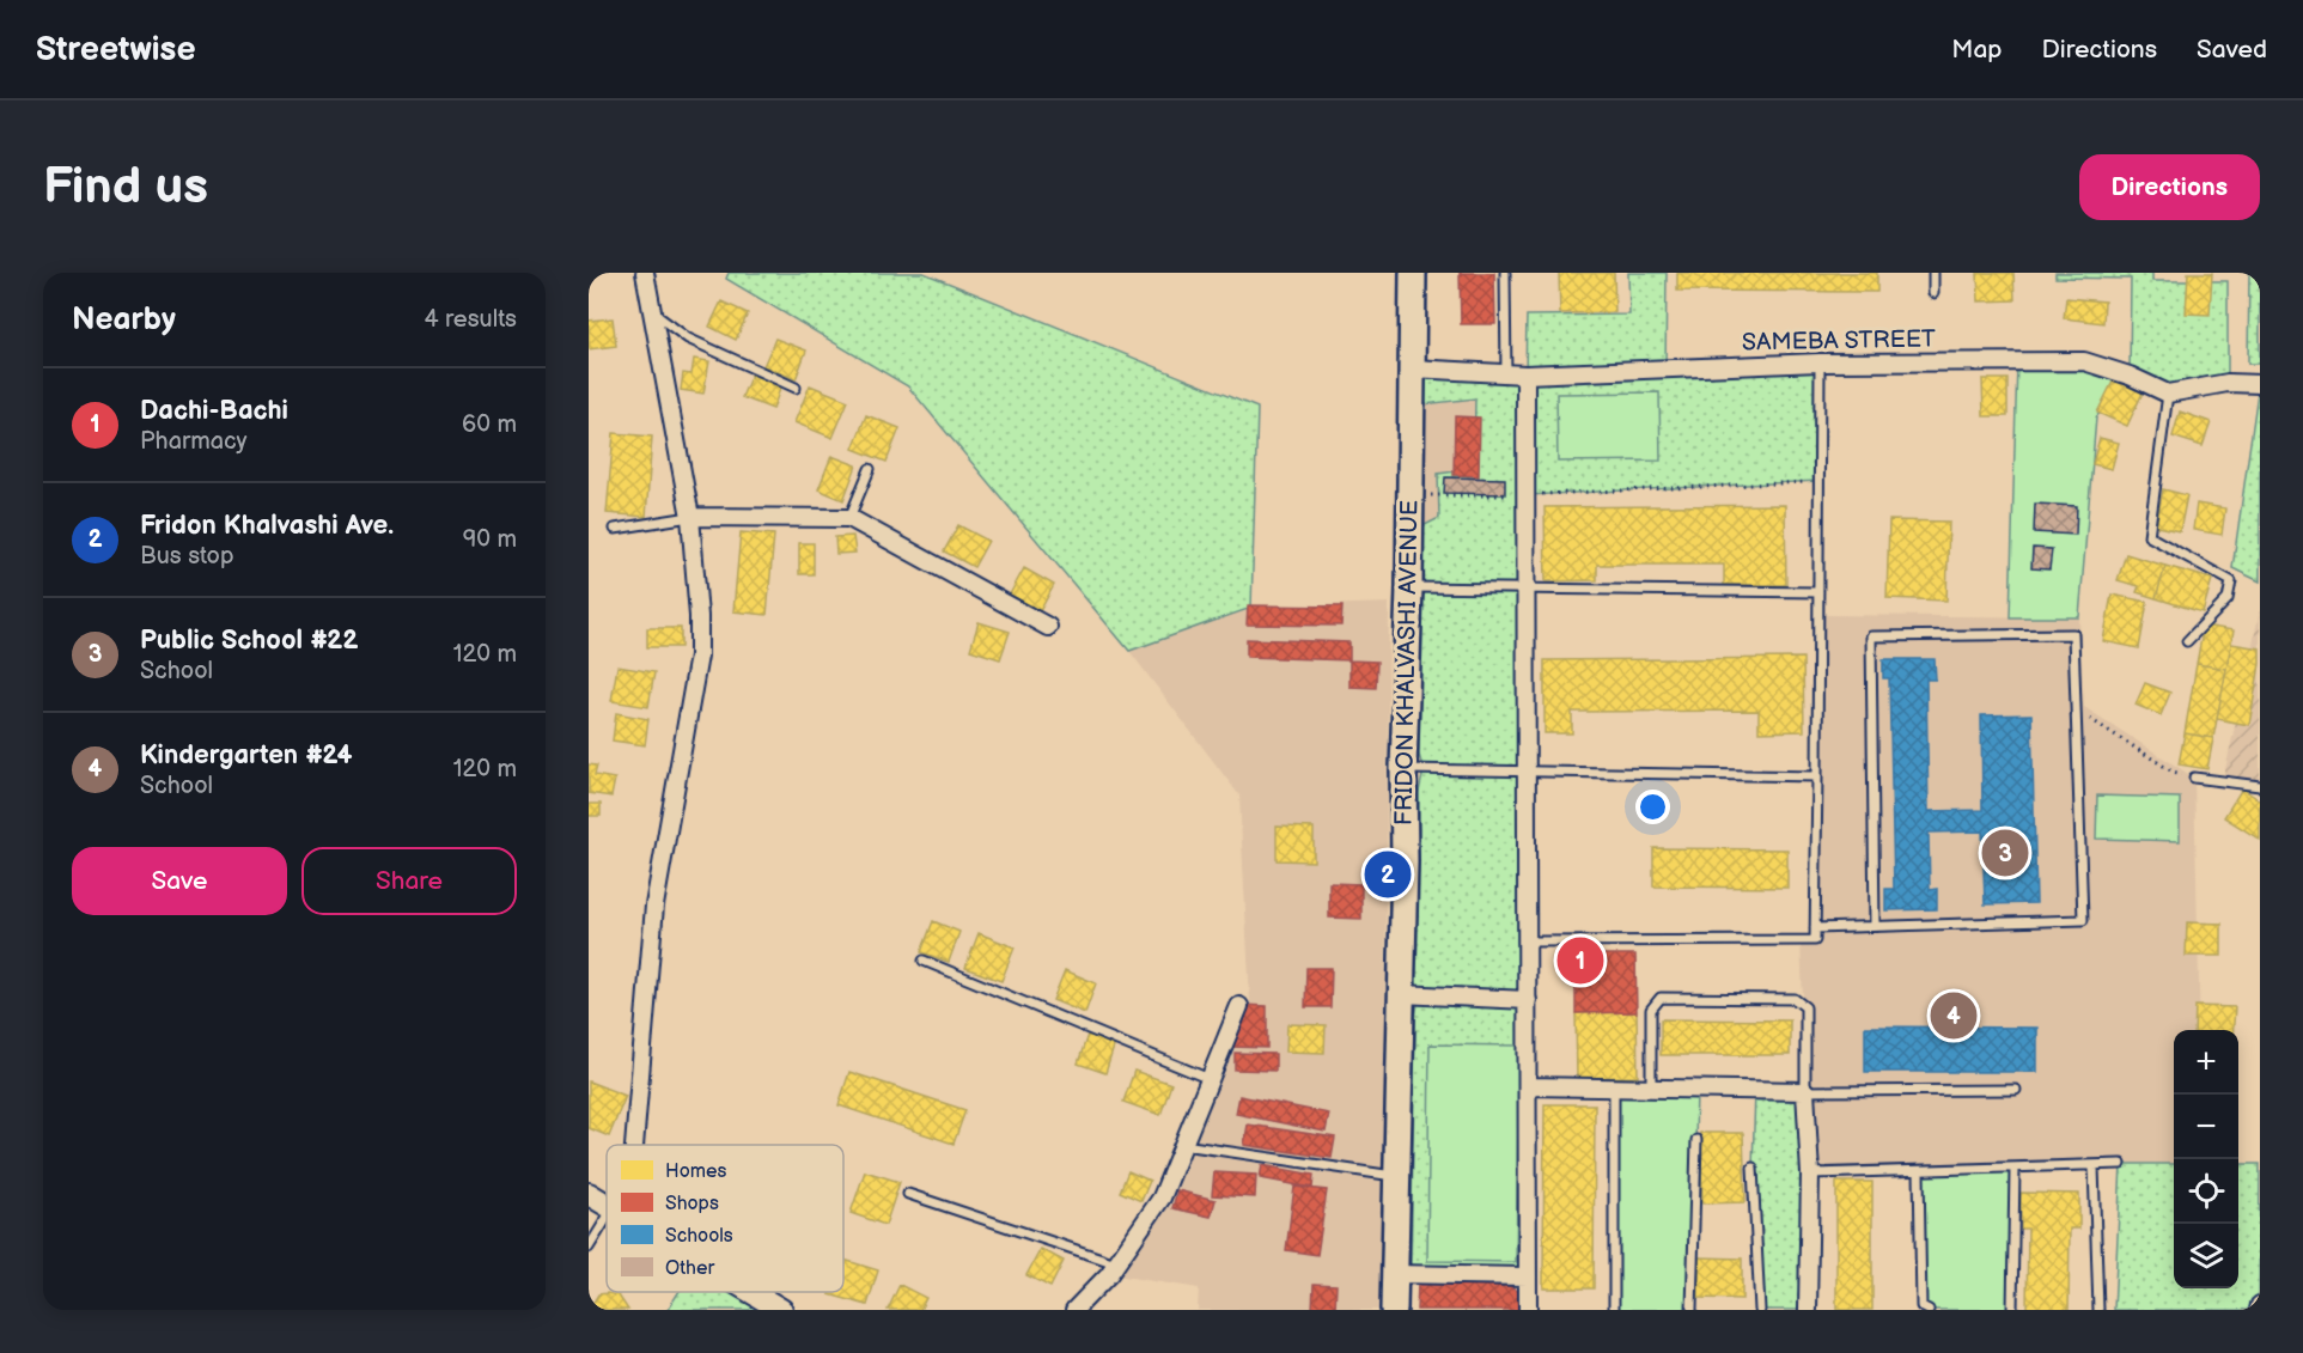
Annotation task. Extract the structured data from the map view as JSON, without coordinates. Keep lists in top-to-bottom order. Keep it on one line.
{"streets":{"main road":["FRIDON KHALVASHI AVENUE"],"street":["SAMEBA STREET"]},"crossings":[["SAMEBA STREET","FRIDON KHALVASHI AVENUE"]],"legend":["Homes","Shops","Schools","Other"],"page":{"header":"Streetwise","nav":["Map","Directions","Saved"],"buttons":["Directions",["Save","Share"]],"title":"Find us","heading":["Nearby","4 results"],"list":[{"mark":"1","name":"Dachi-Bachi","note":"Pharmacy","value":"60 m"},{"mark":"2","name":"Fridon Khalvashi Ave.","note":"Bus stop","value":"90 m"},{"mark":"3","name":"Public School #22","note":"School","value":"120 m"},{"mark":"4","name":"Kindergarten #24","note":"School","value":"120 m"}],"pins":["3","2","1","4"],"map_buttons":["+","−"]}}
